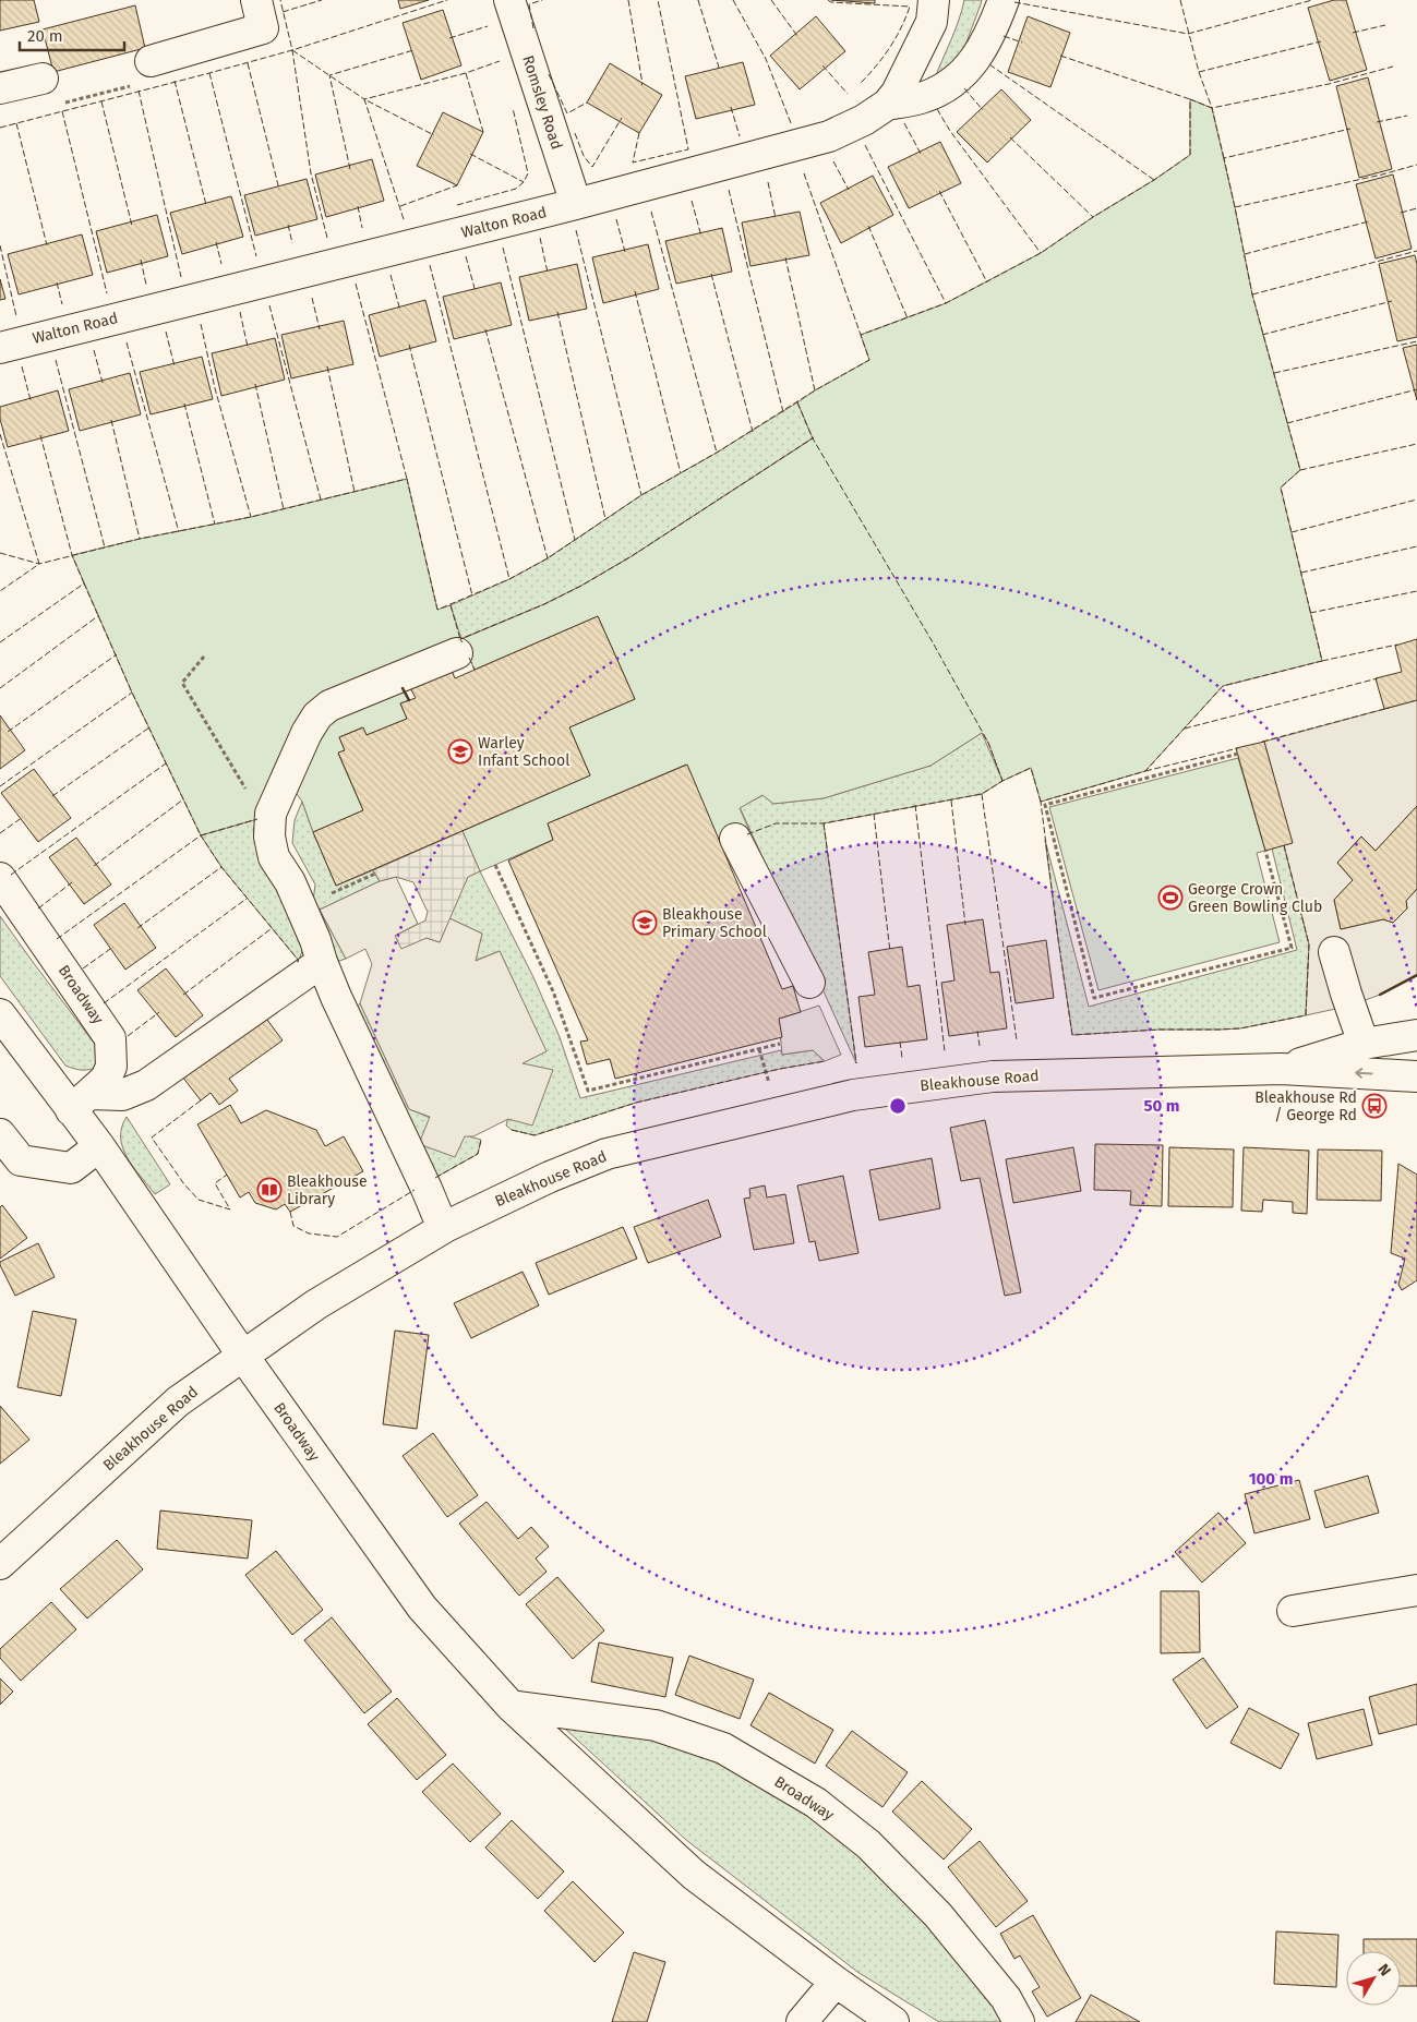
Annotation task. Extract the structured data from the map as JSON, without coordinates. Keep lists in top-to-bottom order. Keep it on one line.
{"streets":{"street":["Romsley Road","Walton Road","Broadway","Bleakhouse Road"]},"crossings":[["Romsley Road","Walton Road"],["Broadway","Bleakhouse Road"]],"places":{"school or university":["Warley Infant School","Bleakhouse Primary School"],"sports":["George Crown Green Bowling Club"],"bus stop":["Bleakhouse Rd / George Rd"],"library":["Bleakhouse Library"]},"scale_bar":"20 m","north":"top right","rings":["50 m","100 m"]}
